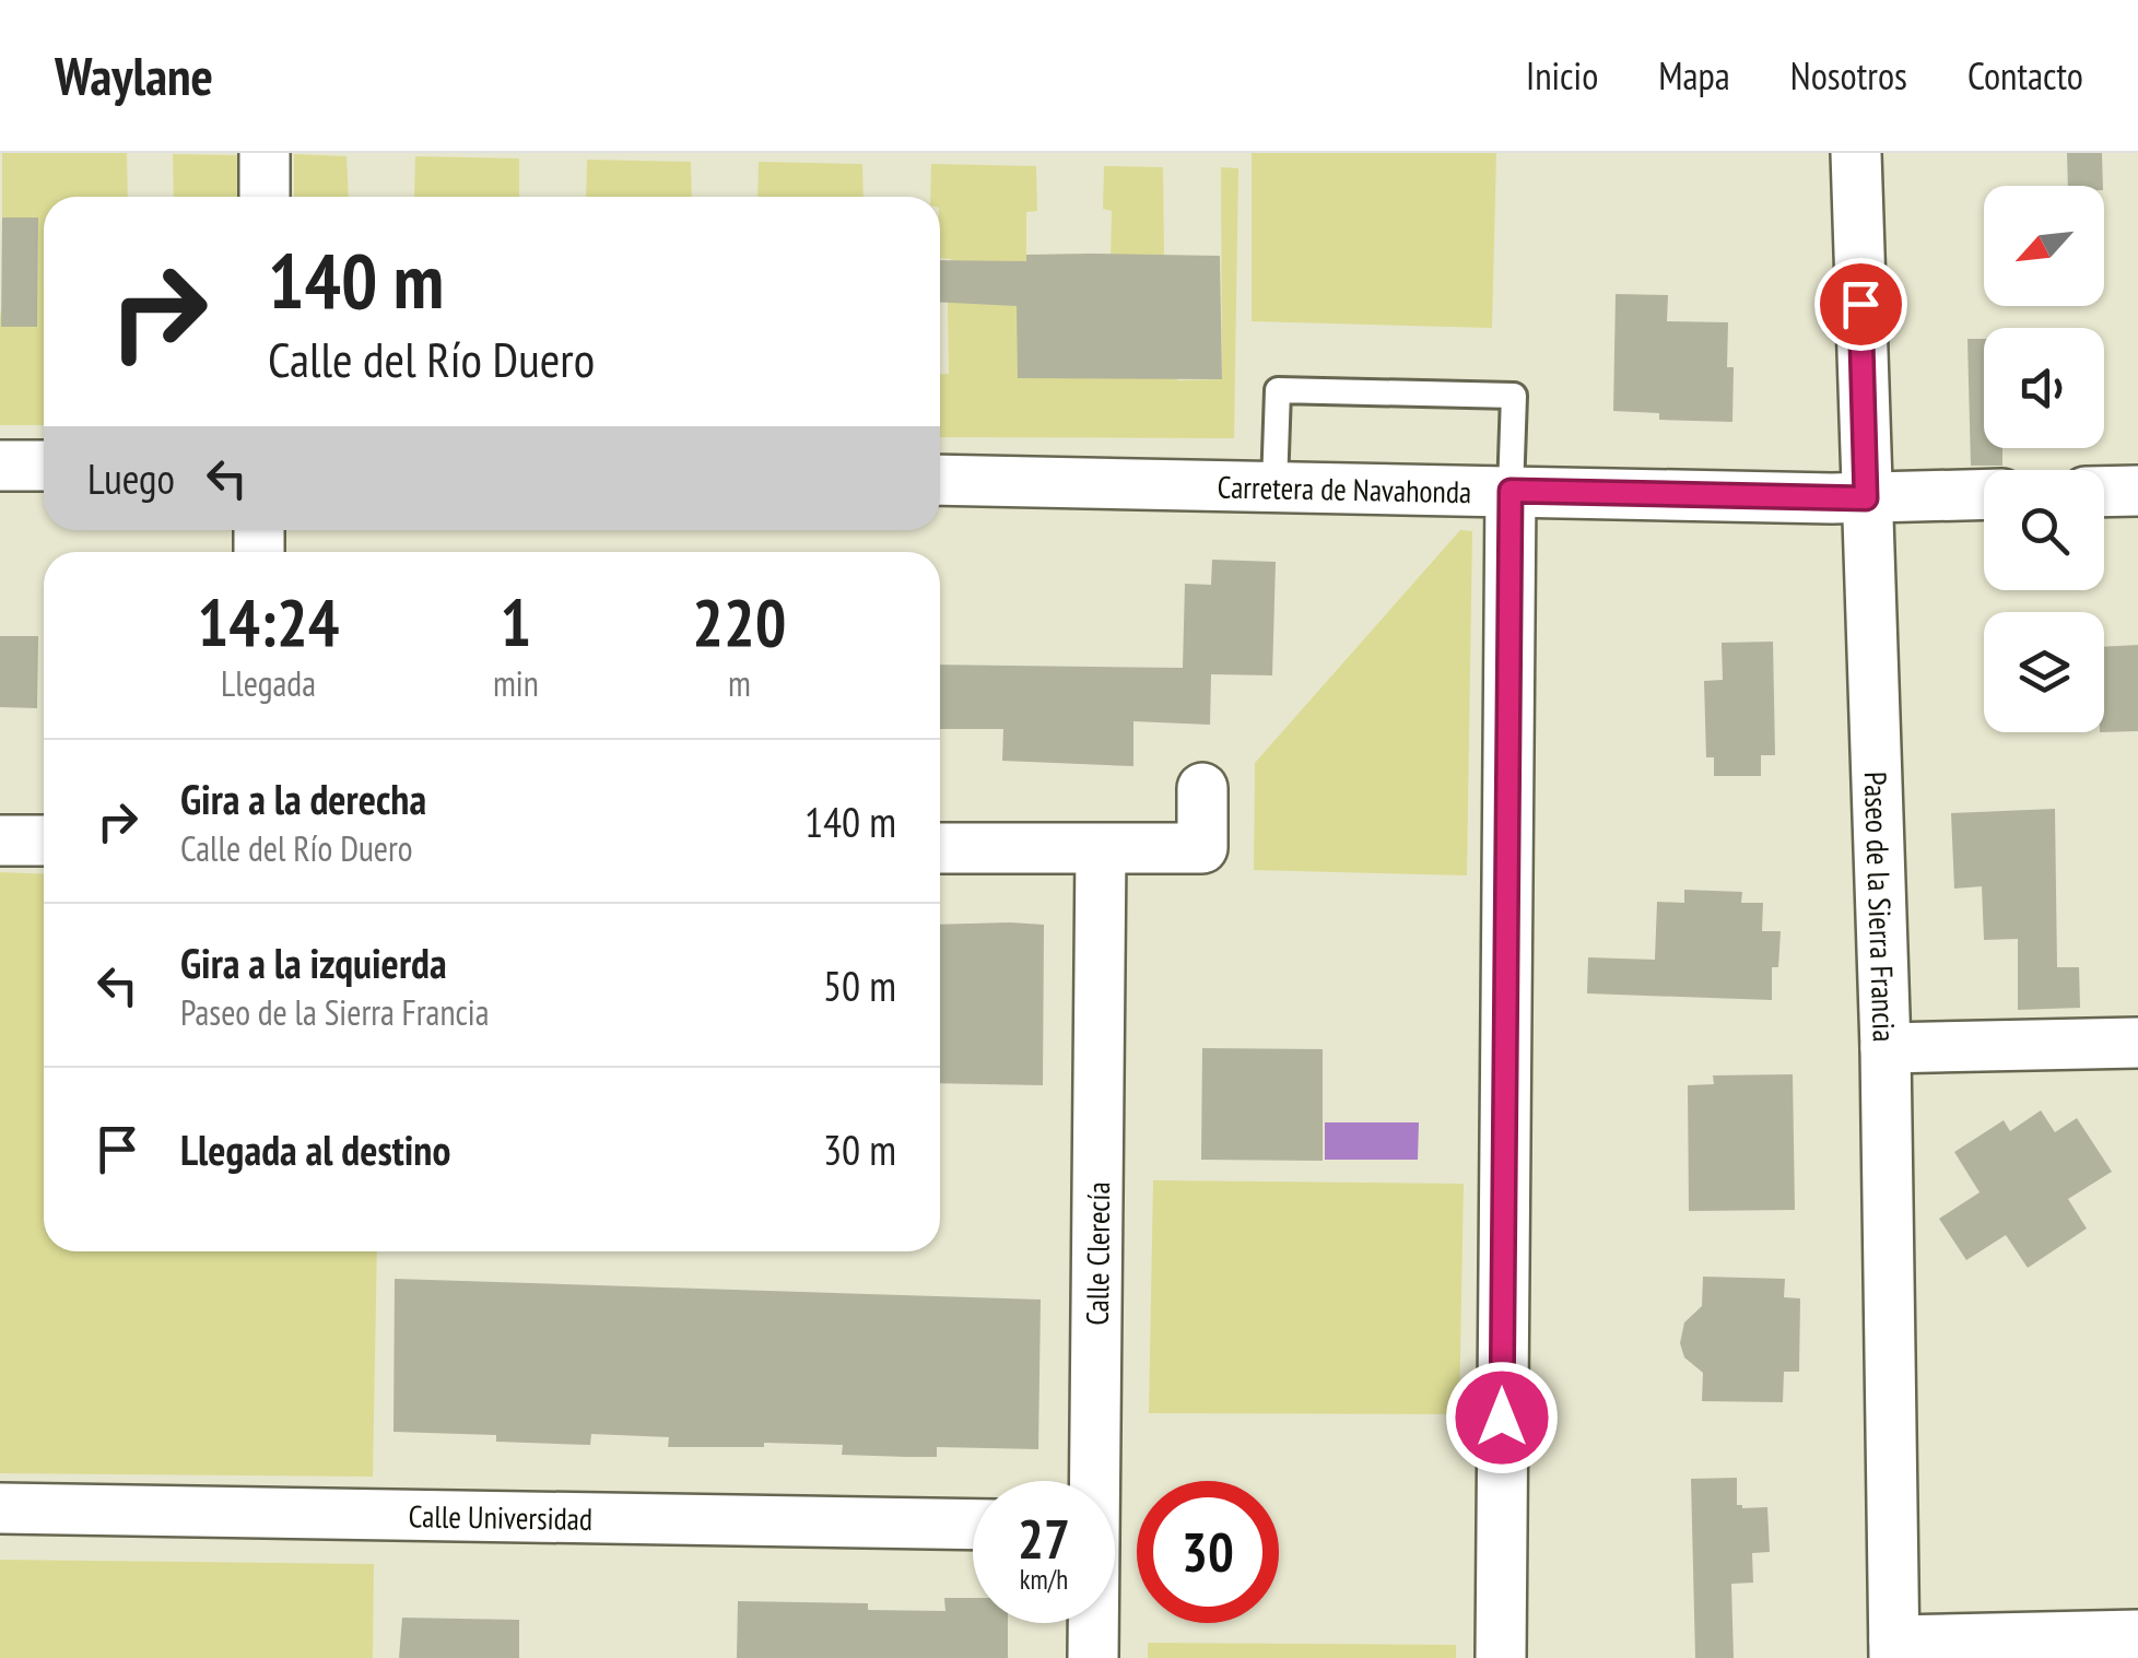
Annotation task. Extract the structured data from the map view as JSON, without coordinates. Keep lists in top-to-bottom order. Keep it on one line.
{"streets":{"street":["Carretera de Navahonda","Paseo de la Sierra Francia","Calle Clerecía","Calle Universidad"]},"north":"bottom left","page":{"header":"Waylane","nav":["Inicio","Mapa","Nosotros","Contacto"],"turn":["140 m","Calle del Río Duero"],"then":"Luego","eta":["14:24","Llegada","1","min","220","m"],"list":[{"name":"Gira a la derecha","note":"Calle del Río Duero","value":"140 m"},{"name":"Gira a la izquierda","note":"Paseo de la Sierra Francia","value":"50 m"},{"name":"Llegada al destino","value":"30 m"}],"speed":"27 km/h","limit":"30"}}
